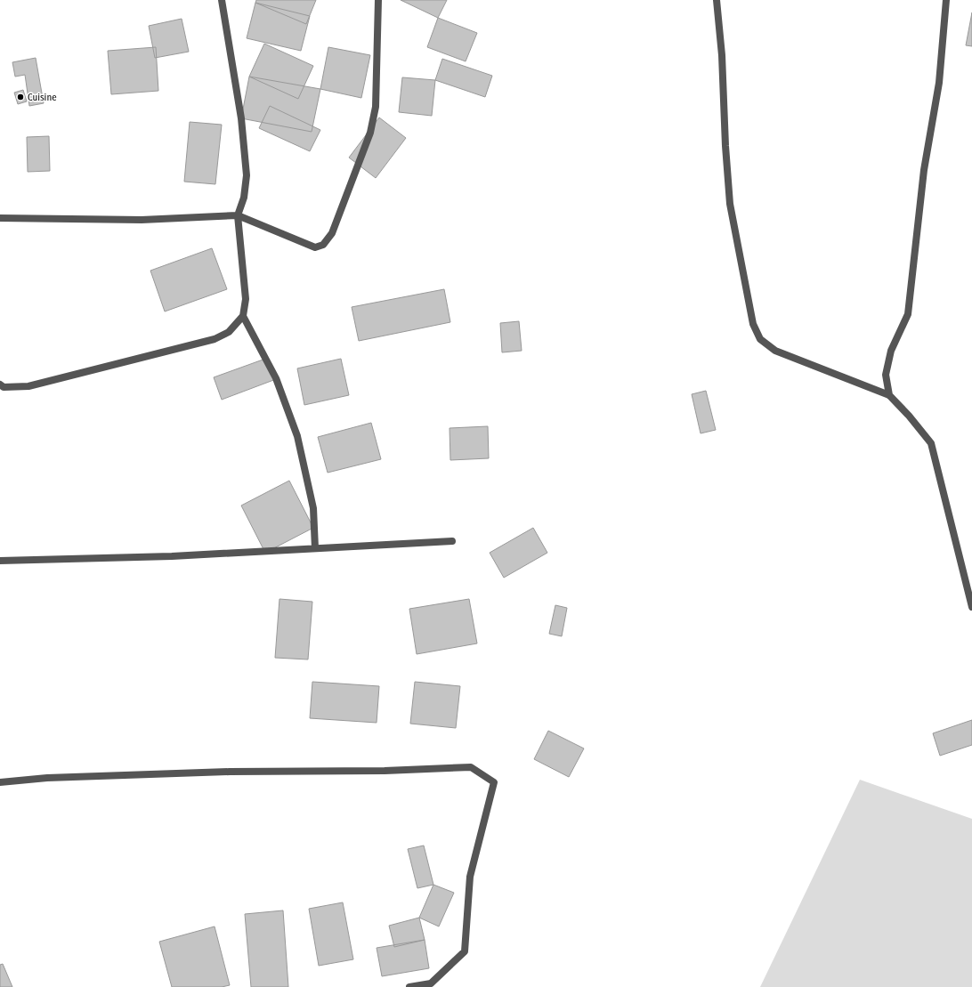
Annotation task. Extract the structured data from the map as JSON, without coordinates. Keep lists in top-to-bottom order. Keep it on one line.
{"places":["Cuisine"]}
